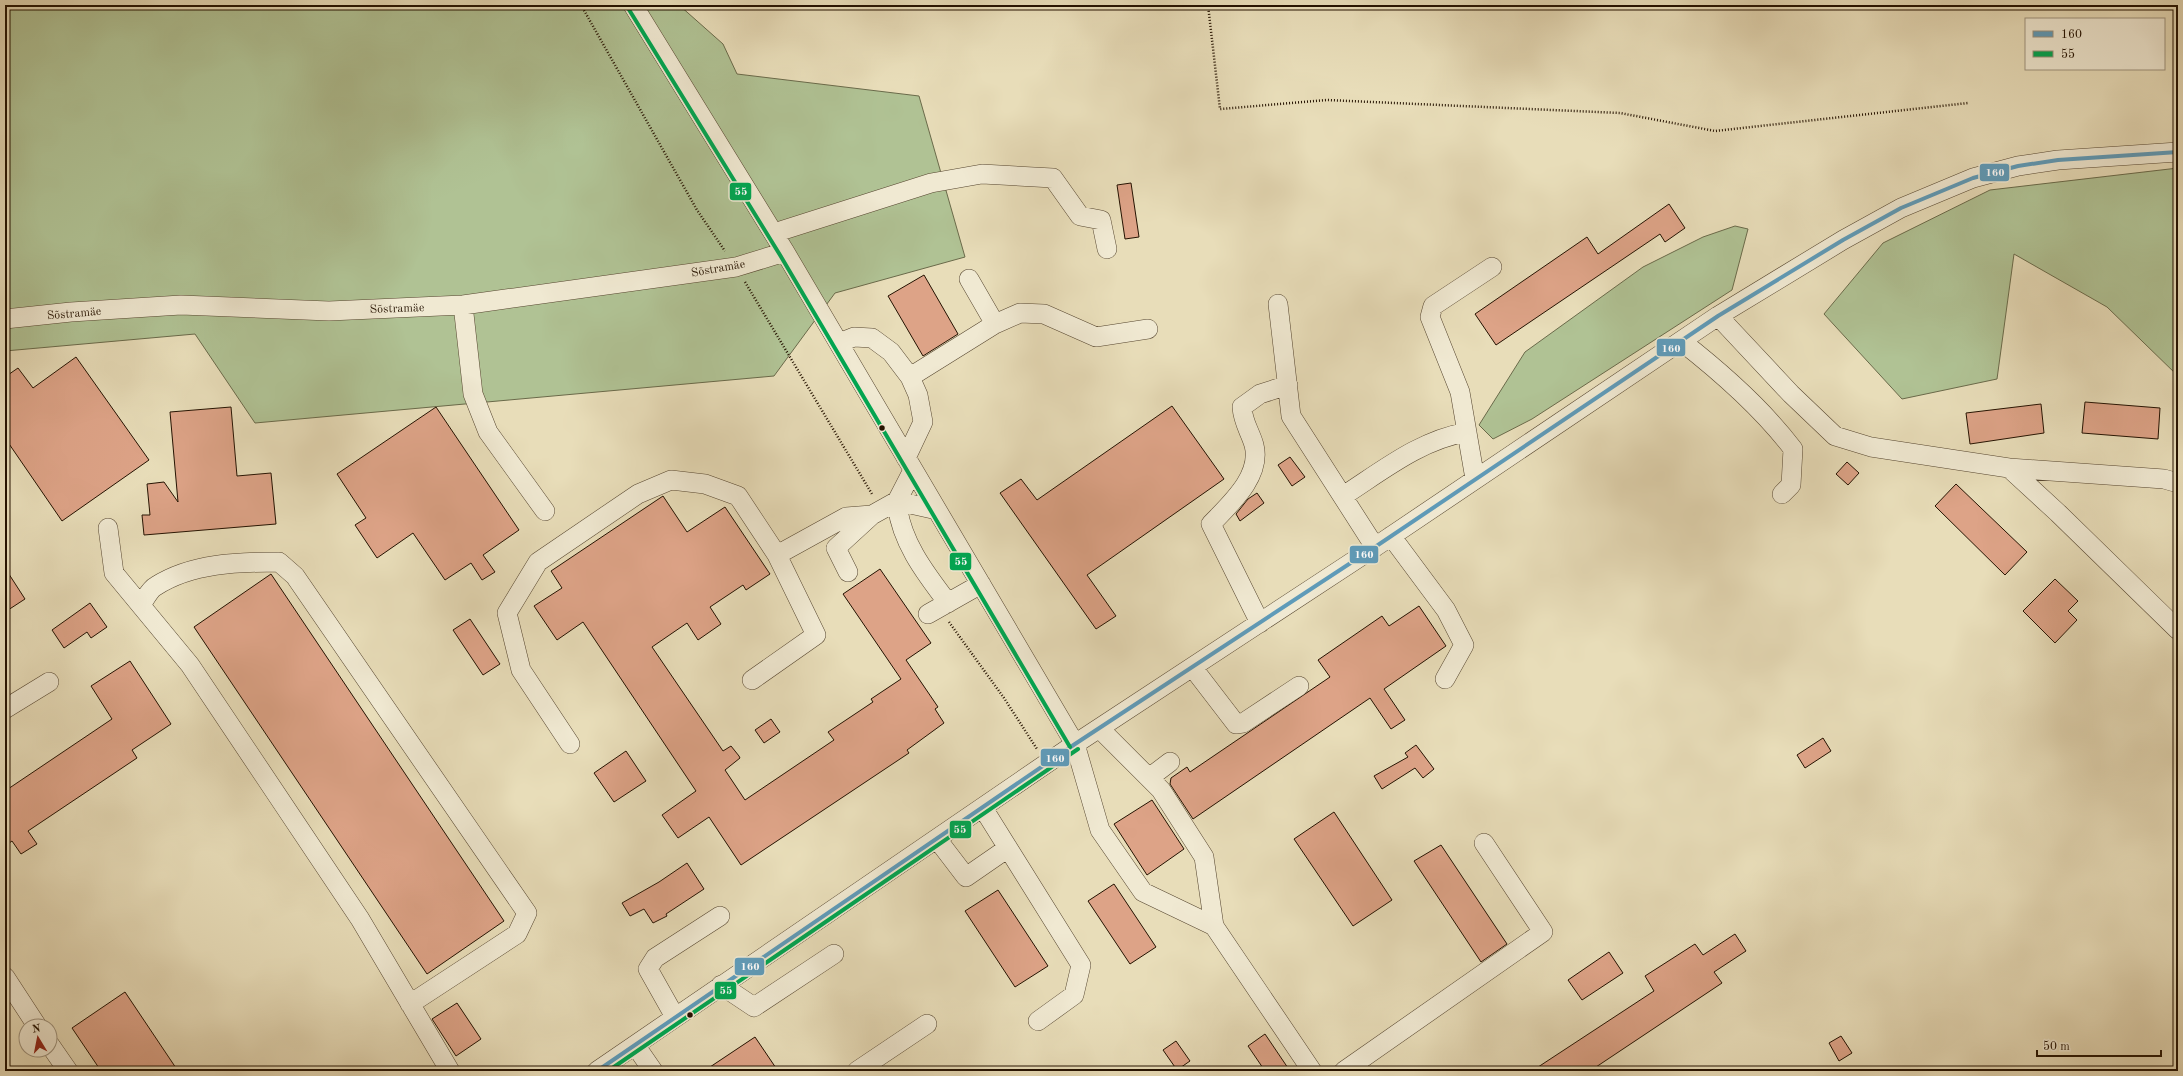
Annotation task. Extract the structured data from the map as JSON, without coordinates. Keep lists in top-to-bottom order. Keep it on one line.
{"streets":{"street":["Sõstramäe"]},"lines":["transit line 55","transit line 160"],"legend":["160","55"],"scale_bar":"50 m","north":"top"}
